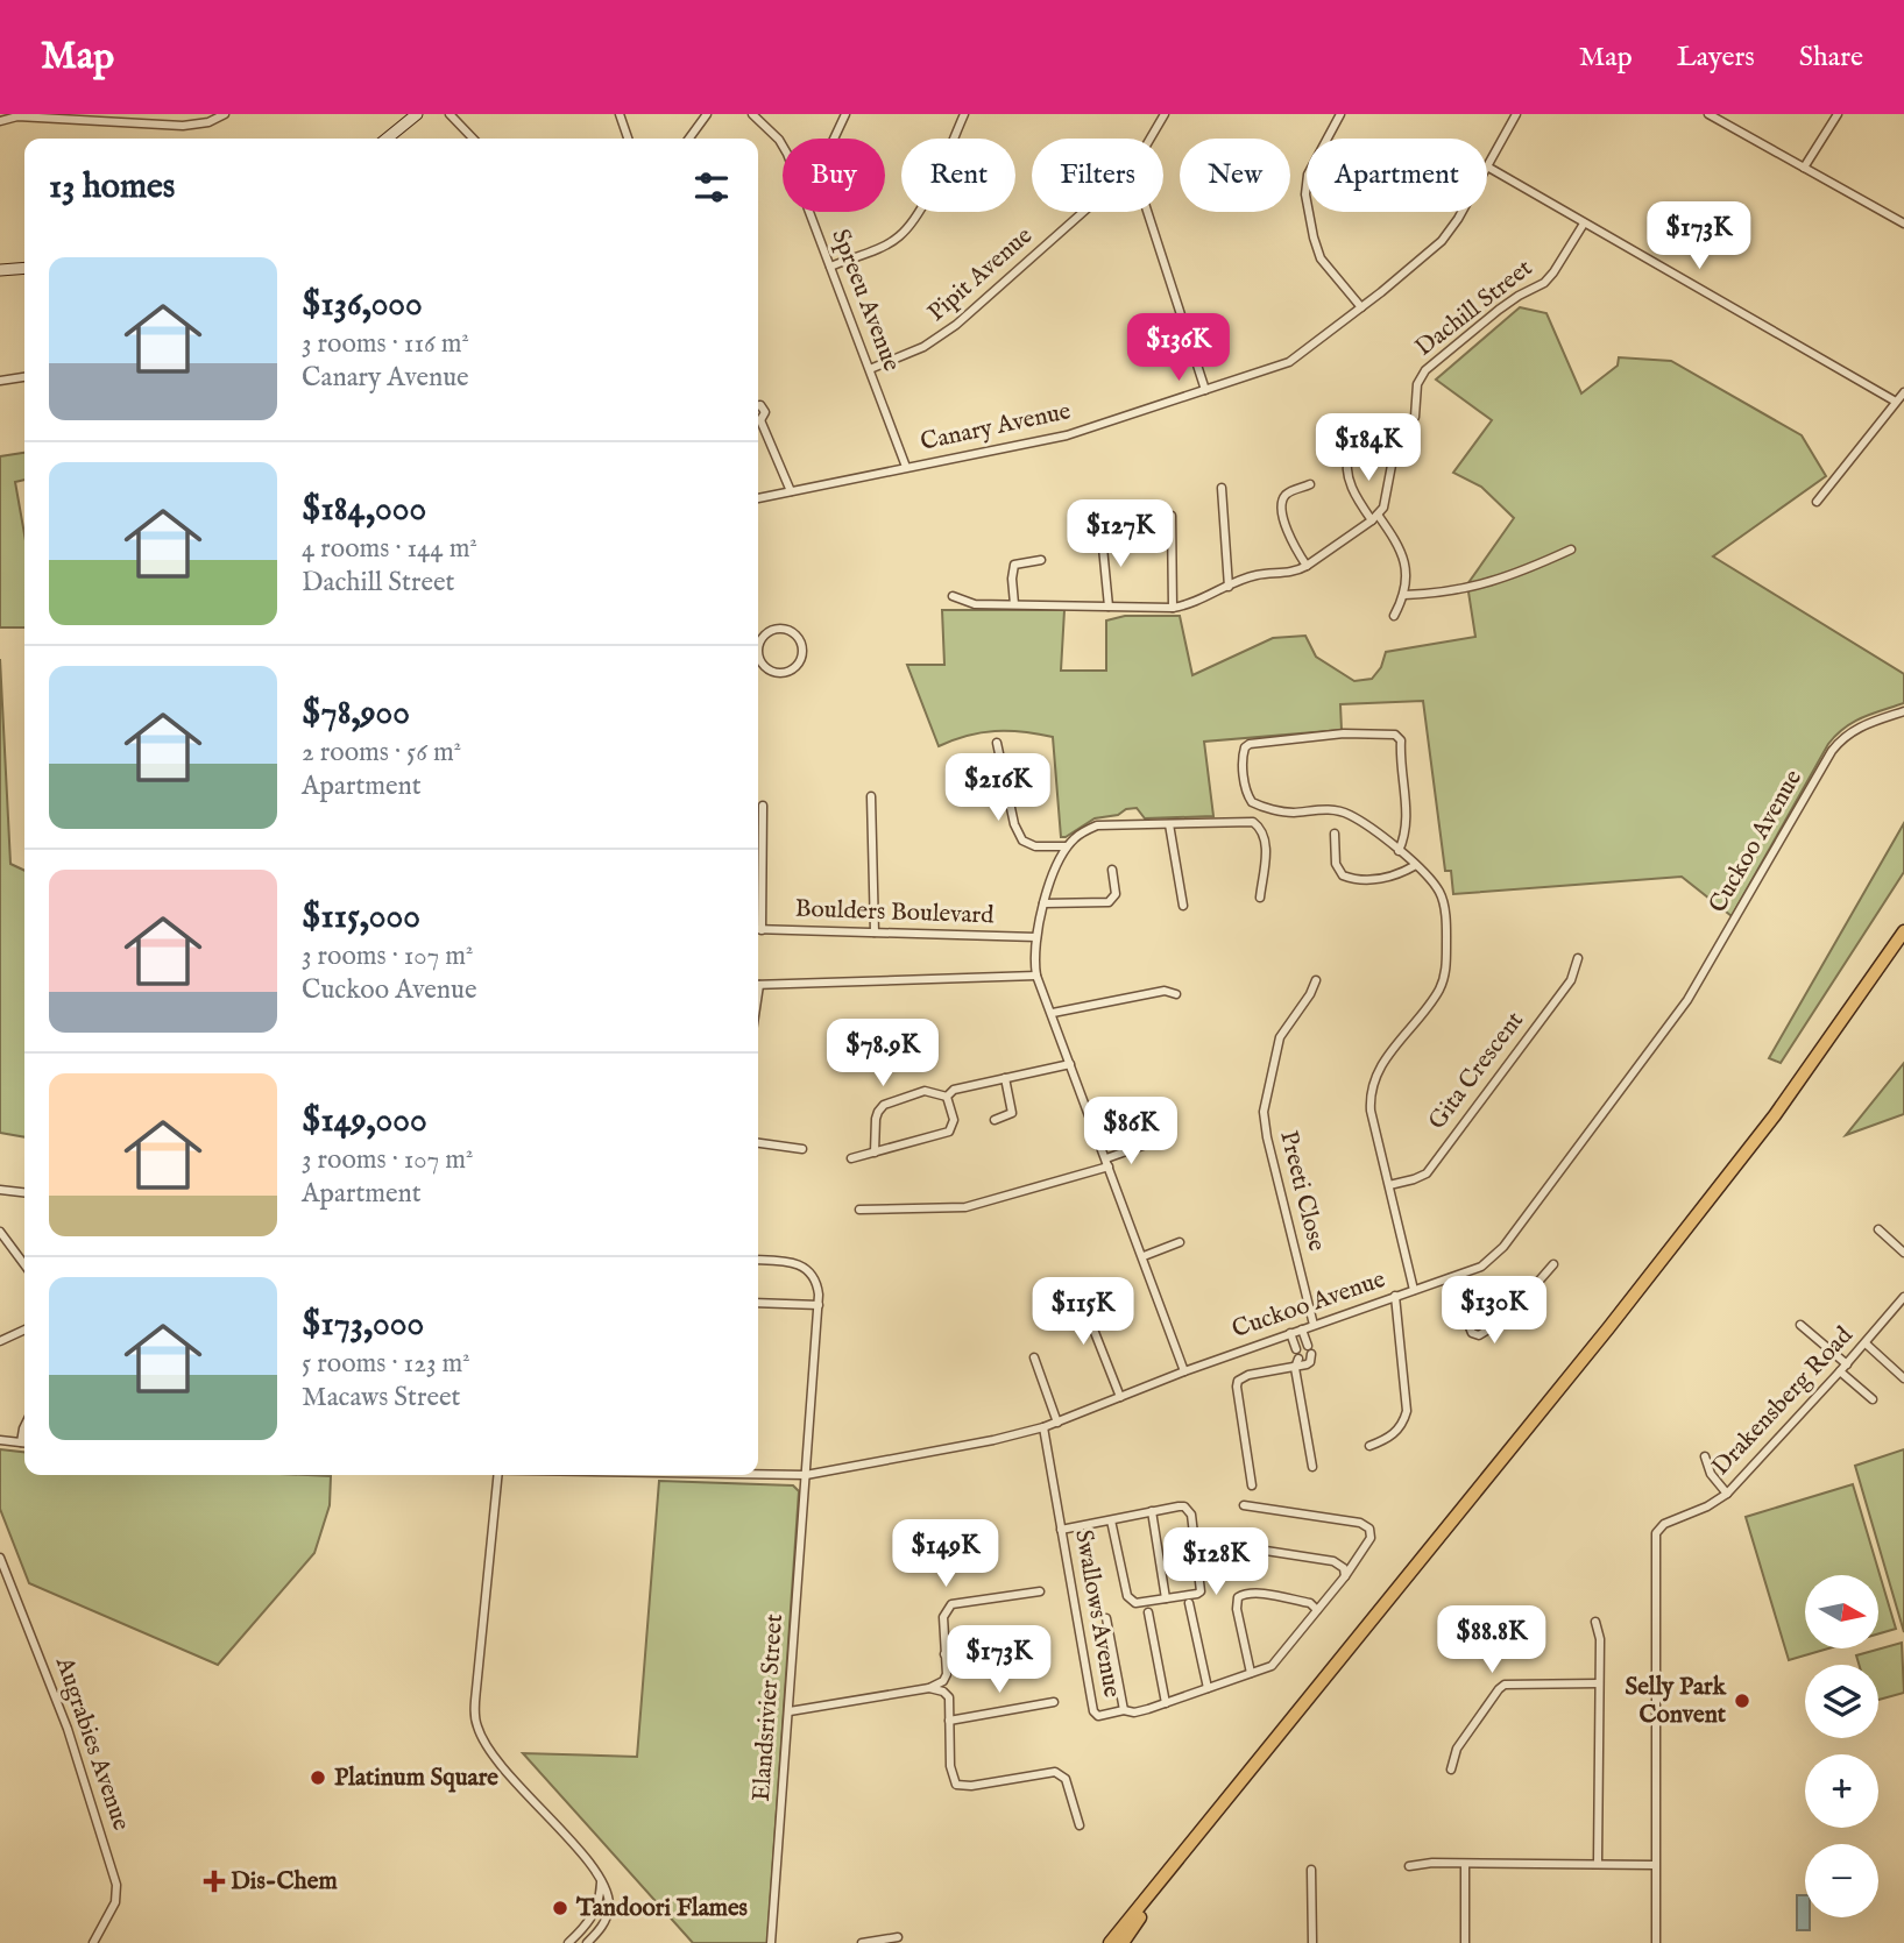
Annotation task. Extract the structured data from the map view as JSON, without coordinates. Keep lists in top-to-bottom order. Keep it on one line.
{"streets":{"street":["Pipit Avenue","Spreeu Avenue","Dachill Street","Canary Avenue","Cuckoo Avenue","Boulders Boulevard","Gita Crescent","Preeti Close","Drakensberg Road","Swallows Avenue","Elandsrivier Street","Augrabies Avenue"]},"crossings":[["Pipit Avenue","Spreeu Avenue"],["Spreeu Avenue","Canary Avenue"],["Cuckoo Avenue","Preeti Close"],["Cuckoo Avenue","Swallows Avenue"],["Cuckoo Avenue","Elandsrivier Street"]],"places":{"other":["Selly Park Convent","Platinum Square","Tandoori Flames"],"health":["Dis-Chem"]},"north":"right","page":{"header":"Map","nav":["Map","Layers","Share"],"chip":["Buy","Rent","Filters","New","Apartment"],"heading":"13 homes","price":["$173K","$136K","$184K","$127K","$216K","$78.9K","$86K","$130K","$115K","$149K","$128K","$88.8K","$173K"],"list":[{"name":"$136,000","note":"3 rooms · 116 m² · Canary Avenue"},{"name":"$184,000","note":"4 rooms · 144 m² · Dachill Street"},{"name":"$78,900","note":"2 rooms · 56 m² · Apartment"},{"name":"$115,000","note":"3 rooms · 107 m² · Cuckoo Avenue"},{"name":"$149,000","note":"3 rooms · 107 m² · Apartment"},{"name":"$173,000","note":"5 rooms · 123 m² · Macaws Street"}],"map_buttons":["+","−"]}}
